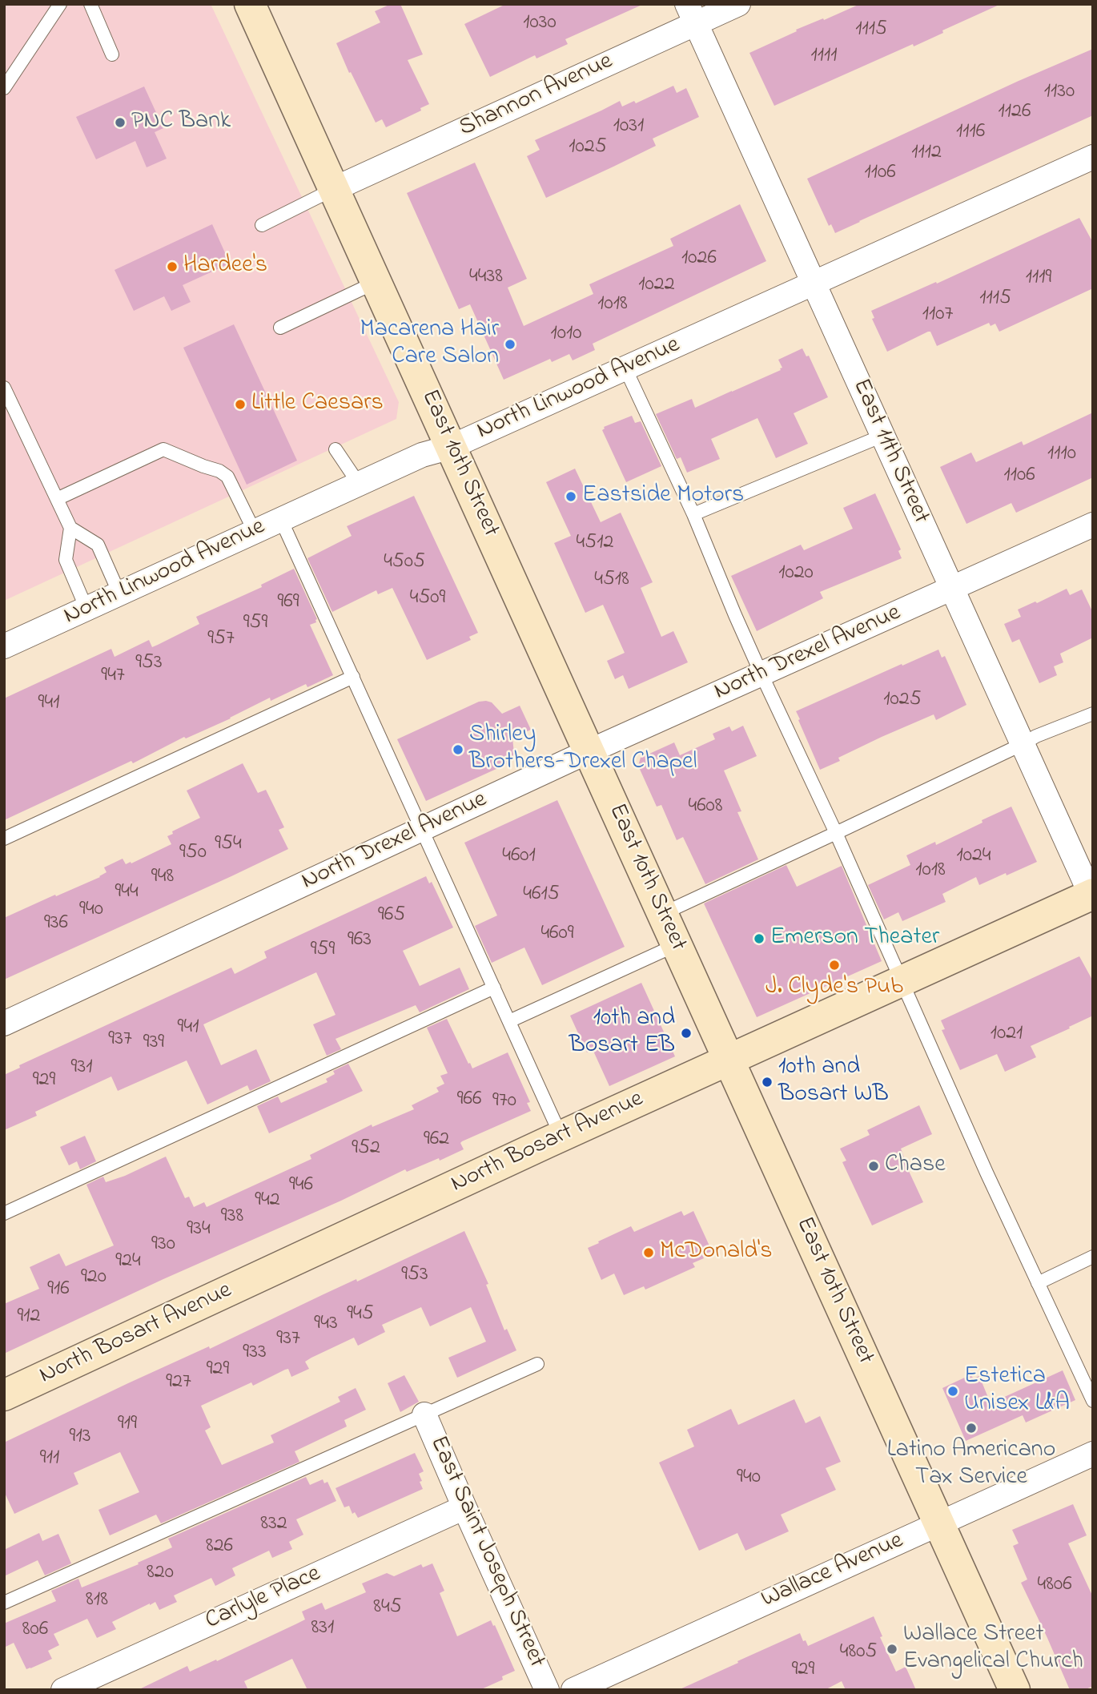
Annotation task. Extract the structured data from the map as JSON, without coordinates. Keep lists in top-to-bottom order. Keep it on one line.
{"streets":{"main road":["East 10th Street","North Bosart Avenue"],"street":["Shannon Avenue","North Linwood Avenue","East 11th Street","North Drexel Avenue","East Saint Joseph Street","Wallace Avenue","Carlyle Place"]},"crossings":[["Shannon Avenue","East 11th Street"],["Shannon Avenue","East 10th Street"],["North Linwood Avenue","East 11th Street"],["North Linwood Avenue","East 10th Street"],["East 11th Street","North Drexel Avenue"],["East 11th Street","North Bosart Avenue"],["East 10th Street","North Drexel Avenue"],["East 10th Street","North Bosart Avenue"],["East 10th Street","Wallace Avenue"],["East Saint Joseph Street","Carlyle Place"]],"places":["PNC Bank","Hardee's","Macarena Hair Care Salon","Little Caesars","Eastside Motors","Shirley Brothers-Drexel Chapel","Emerson Theater","J. Clyde's Pub","10th and Bosart EB","10th and Bosart WB","Chase","McDonald's","Estetica Unisex L&A","Latino Americano Tax Service","Wallace Street Evangelical Church"],"house_numbers":["1030","1115","1111","1130","1126","1031","1116","1025","1112","1106","1026","4438","1119","1022","1115","1018","1107","1010","1110","1106","4512","4505","1020","4518","4509","969","959","957","953","947","1025","941","4608","954","950","4601","1024","1018","948","944","4615","940","965","936","4609","963","959","941","1021","937","939","931","929","966","970","962","952","946","942","938","934","930","924","953","920","916","945","912","943","937","933","929","927","919","913","911","940","832","826","820","4806","818","845","831","806","4805","929"]}
